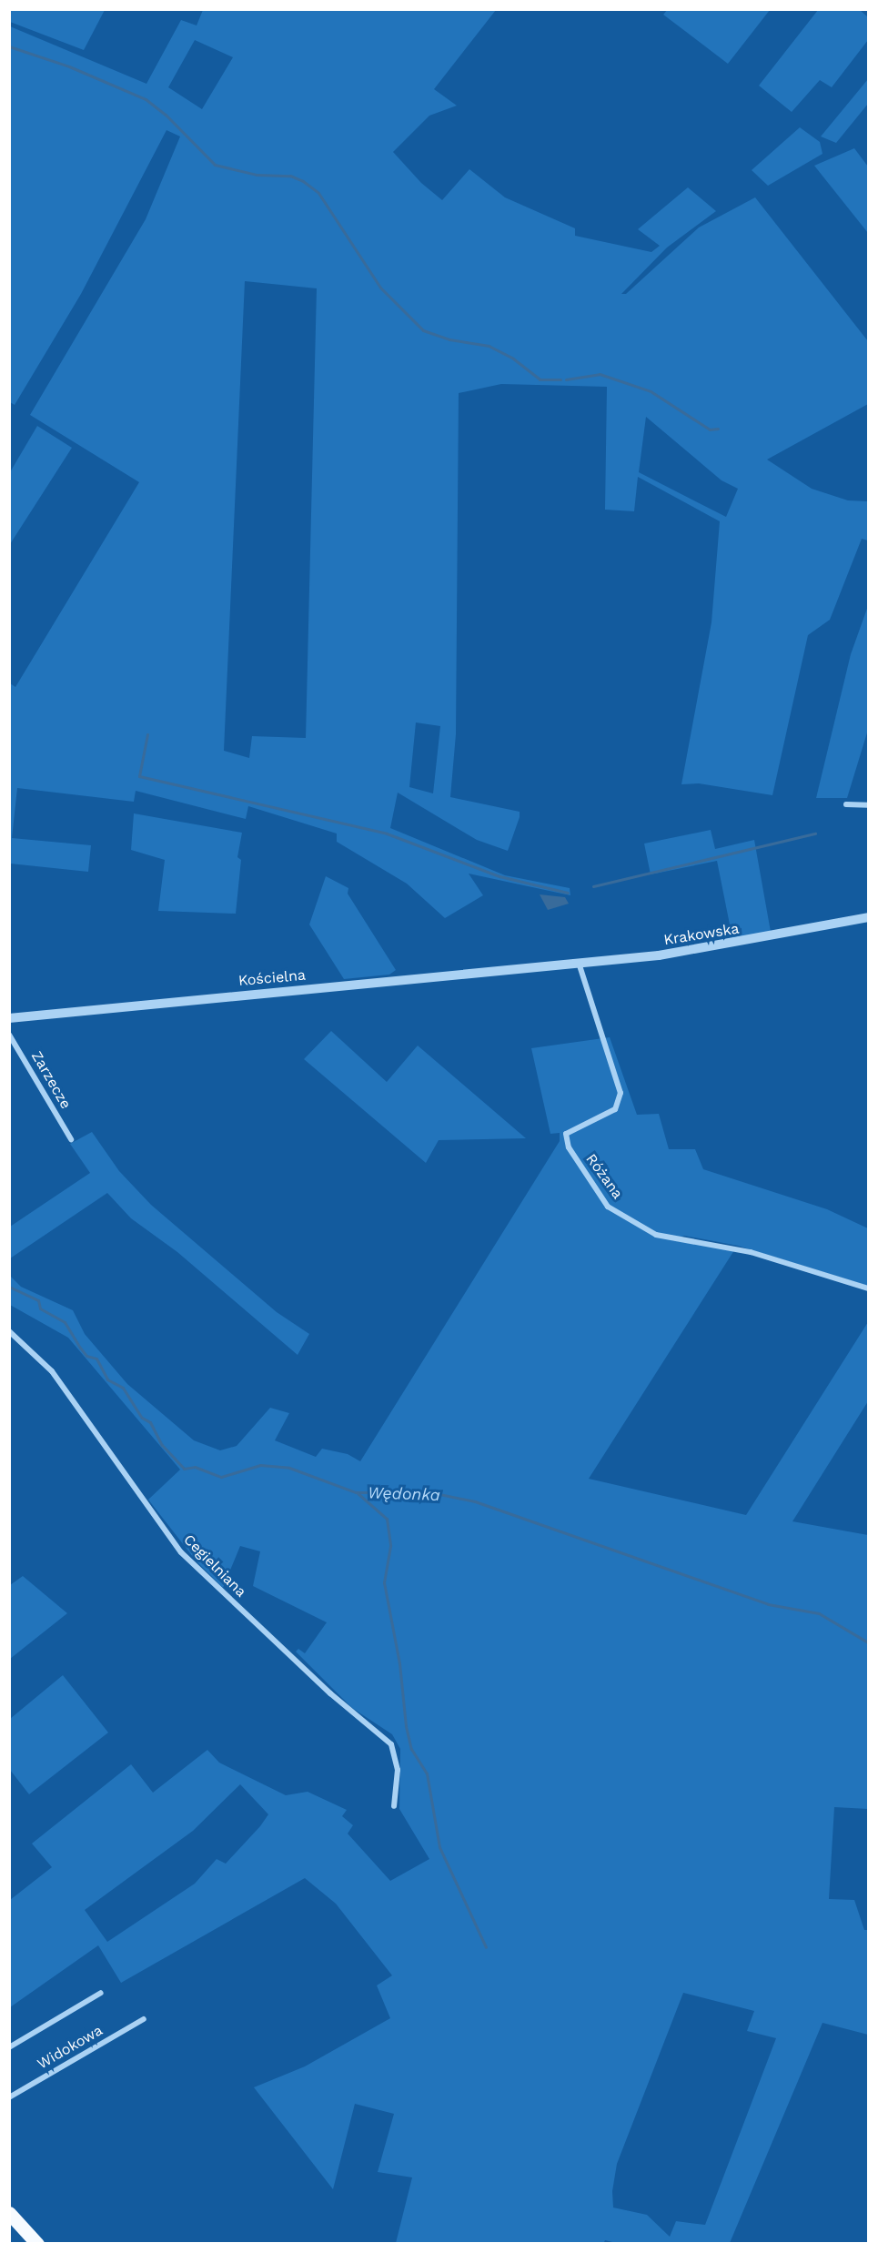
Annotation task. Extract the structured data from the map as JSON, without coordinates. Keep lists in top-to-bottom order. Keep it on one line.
{"streets":{"street":["Krakowska","Kościelna","Zarzecze","Różana","Cegielniana","Widokowa"]},"crossings":[["Krakowska","Kościelna"],["Krakowska","Różana"]],"water":["Wędonka"]}
